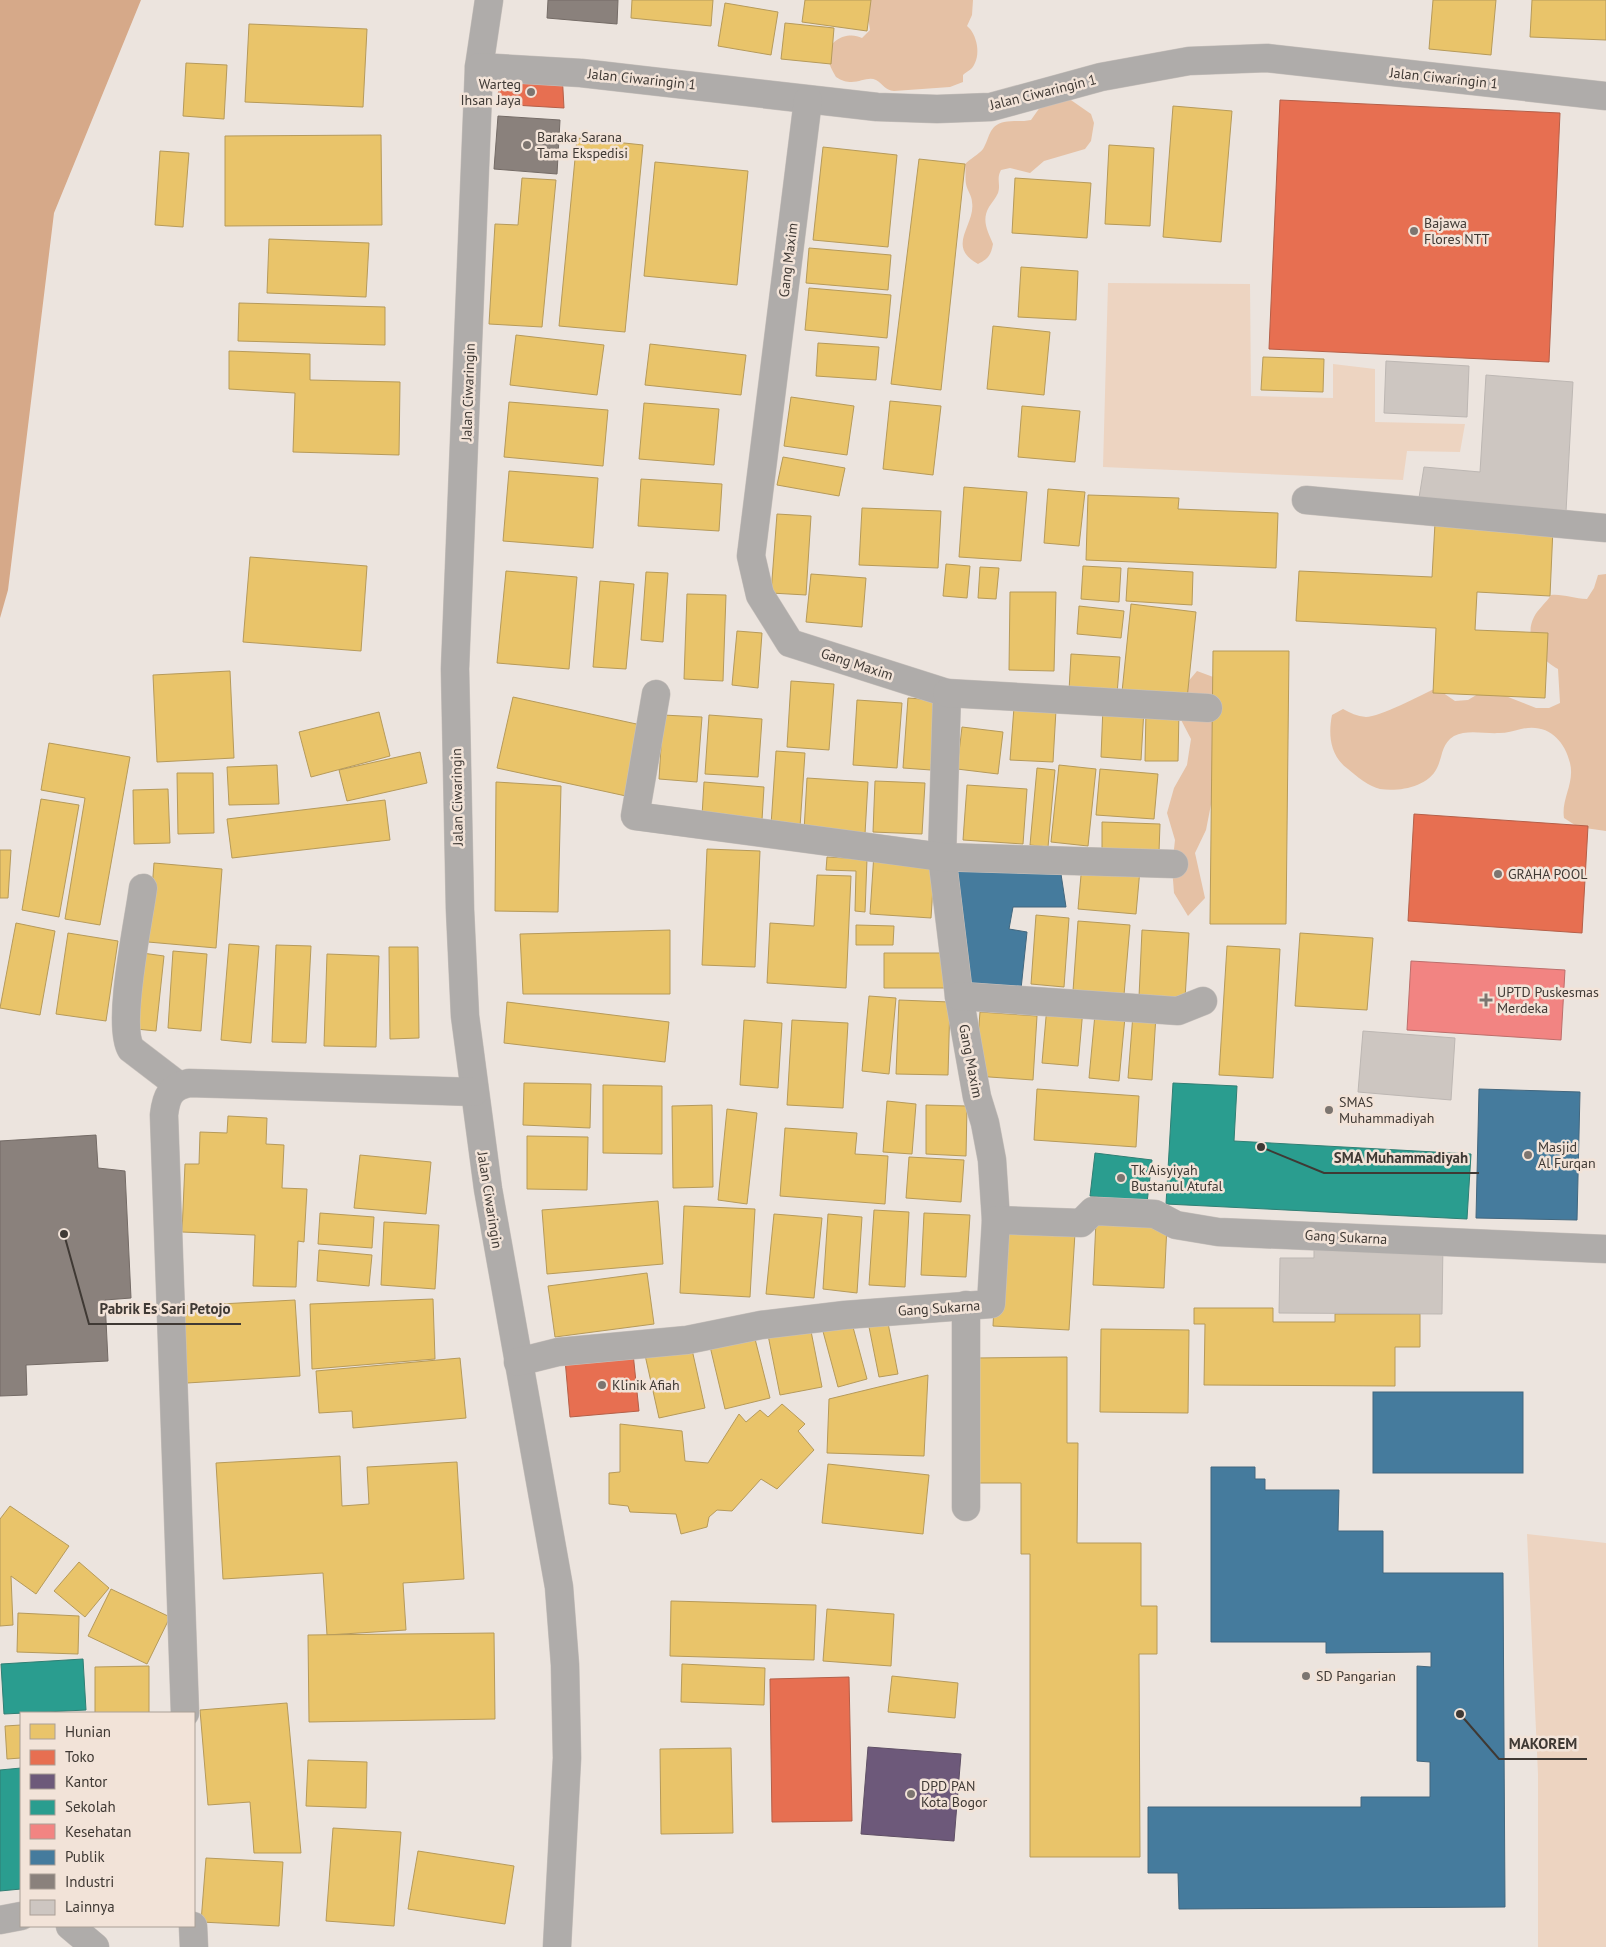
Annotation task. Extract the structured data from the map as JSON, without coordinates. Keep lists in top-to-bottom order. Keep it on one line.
{"streets":{"street":["Jalan Ciwaringin 1","Gang Maxim","Jalan Ciwaringin","Gang Sukarna"]},"crossings":[["Jalan Ciwaringin 1","Gang Maxim"],["Jalan Ciwaringin 1","Jalan Ciwaringin"],["Gang Maxim","Gang Sukarna"],["Jalan Ciwaringin","Gang Sukarna"]],"places":{"other":["Warteg Ihsan Jaya","Baraka Sarana Tama Ekspedisi","Bajawa Flores NTT","GRAHA POOL","SMAS Muhammadiyah","SMA Muhammadiyah","Masjid Al Furqan","Tk Aisyiyah Bustanul Atufal","Pabrik Es Sari Petojo","Klinik Afiah","SD Pangarian","MAKOREM","DPD PAN Kota Bogor"],"health":["UPTD Puskesmas Merdeka"]},"legend":["Hunian","Toko","Kantor","Sekolah","Kesehatan","Publik","Industri","Lainnya"]}
